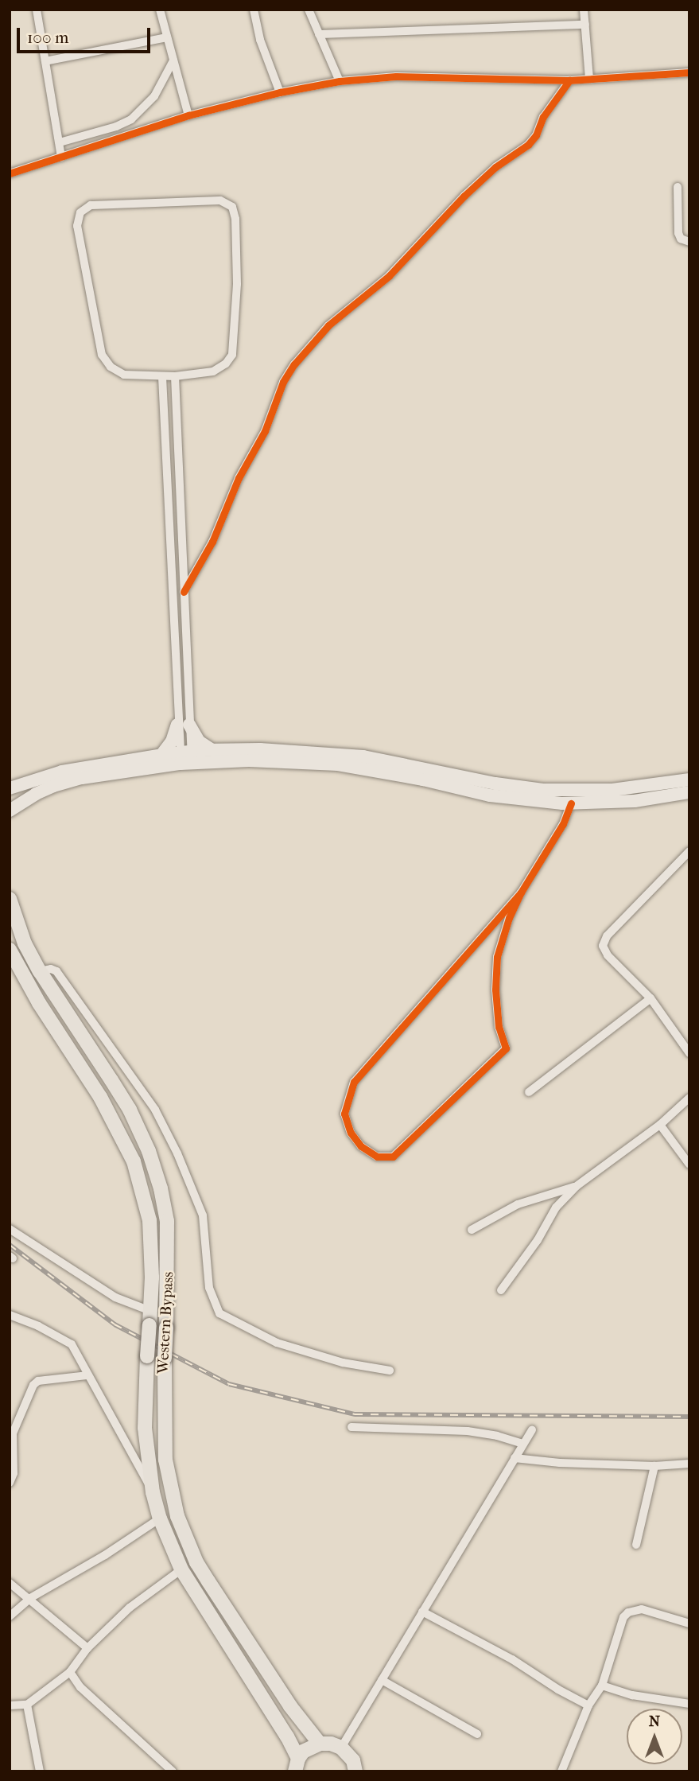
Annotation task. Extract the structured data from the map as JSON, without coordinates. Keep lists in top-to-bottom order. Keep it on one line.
{"streets":{"main road":["Western Bypass"]},"scale_bar":"100 m","north":"top"}
